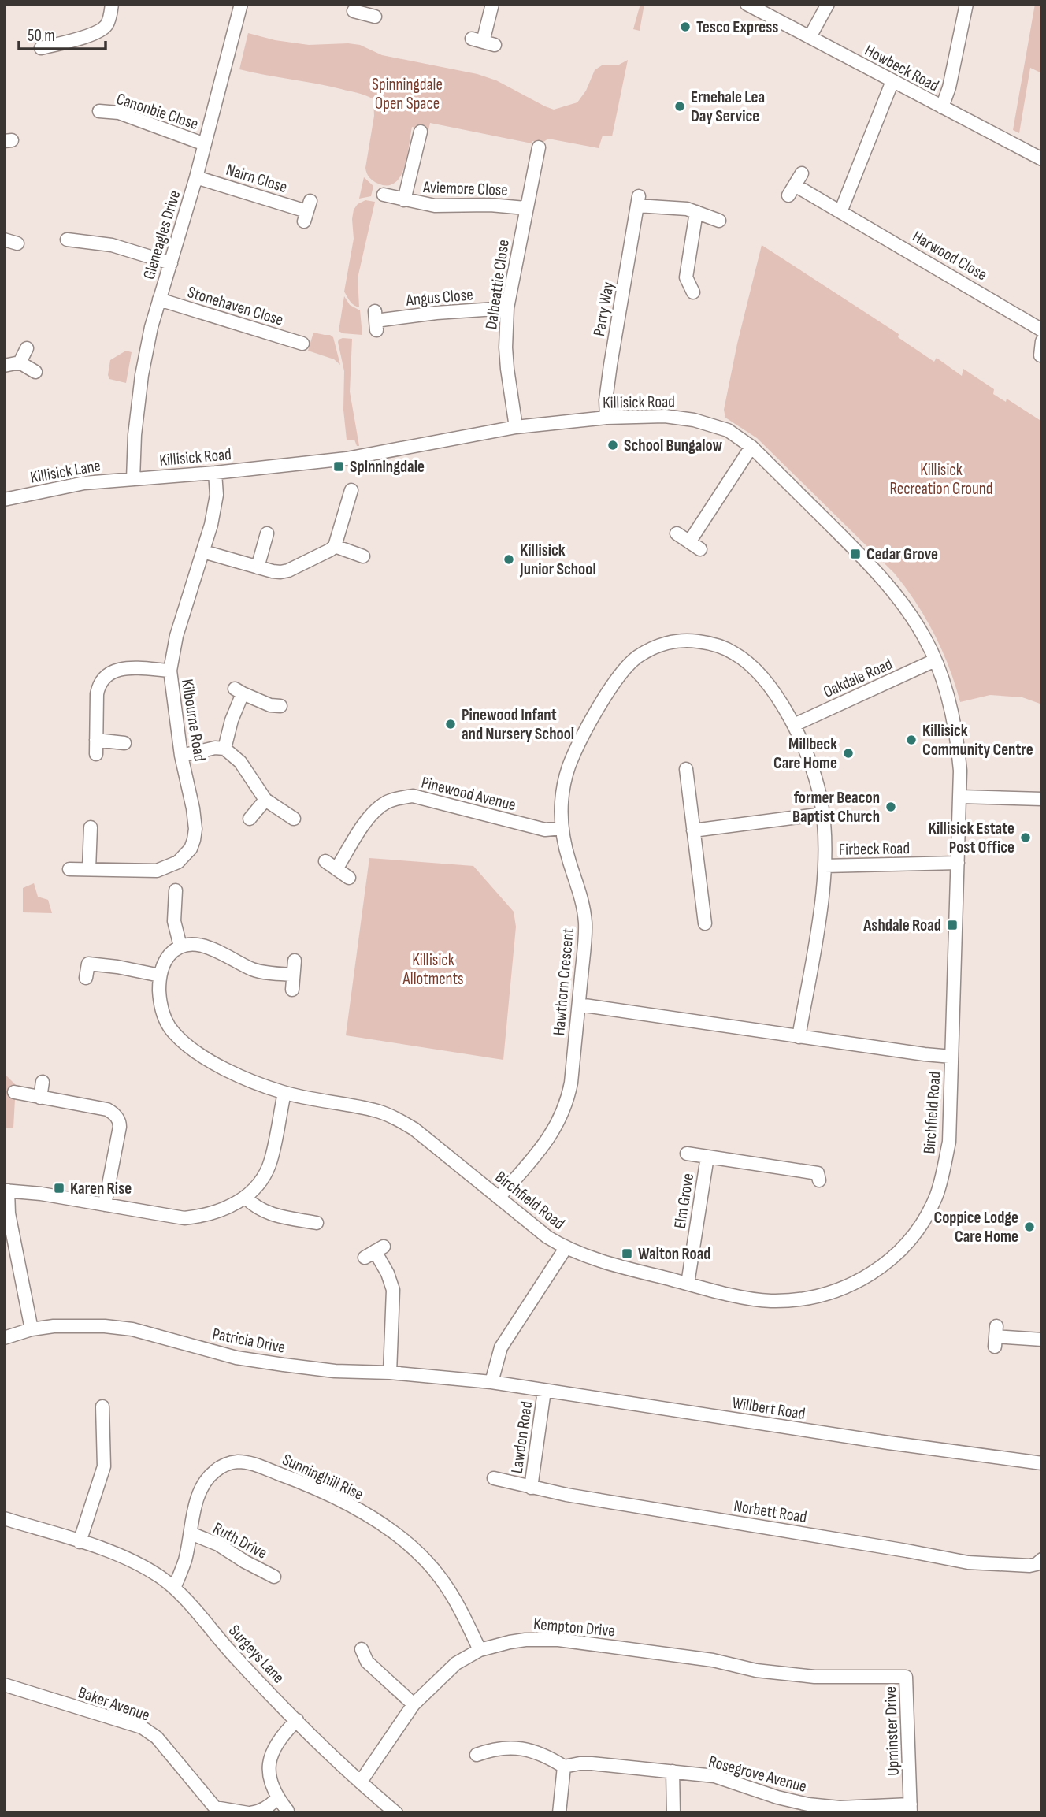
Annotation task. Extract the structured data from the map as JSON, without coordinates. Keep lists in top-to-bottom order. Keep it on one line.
{"streets":{"street":["Howbeck Road","Canonbie Close","Nairn Close","Aviemore Close","Gleneagles Drive","Harwood Close","Dalbeattie Close","Angus Close","Stonehaven Close","Parry Way","Killisick Road","Killisick Lane","Oakdale Road","Kilbourne Road","Pinewood Avenue","Firbeck Road","Hawthorn Crescent","Birchfield Road","Elm Grove","Patricia Drive","Willbert Road","Lawdon Road","Sunninghill Rise","Norbett Road","Ruth Drive","Kempton Drive","Surgeys Lane","Baker Avenue","Upminster Drive","Rosegrove Avenue"]},"crossings":[["Canonbie Close","Gleneagles Drive"],["Nairn Close","Gleneagles Drive"],["Aviemore Close","Dalbeattie Close"],["Gleneagles Drive","Stonehaven Close"],["Gleneagles Drive","Killisick Road"],["Gleneagles Drive","Killisick Lane"],["Dalbeattie Close","Angus Close"],["Dalbeattie Close","Killisick Road"],["Parry Way","Killisick Road"],["Killisick Road","Killisick Lane"],["Killisick Road","Oakdale Road"],["Killisick Road","Kilbourne Road"],["Killisick Road","Birchfield Road"],["Oakdale Road","Hawthorn Crescent"],["Pinewood Avenue","Hawthorn Crescent"],["Firbeck Road","Hawthorn Crescent"],["Firbeck Road","Birchfield Road"],["Hawthorn Crescent","Birchfield Road"],["Birchfield Road","Elm Grove"],["Patricia Drive","Willbert Road"],["Willbert Road","Lawdon Road"],["Lawdon Road","Norbett Road"],["Sunninghill Rise","Ruth Drive"],["Sunninghill Rise","Kempton Drive"],["Sunninghill Rise","Surgeys Lane"],["Kempton Drive","Surgeys Lane"],["Kempton Drive","Upminster Drive"],["Upminster Drive","Rosegrove Avenue"]],"parks":["Spinningdale Open Space","Killisick Recreation Ground","Killisick Allotments"],"places":{"other":["Tesco Express","Ernehale Lea Day Service","School Bungalow","Killisick Junior School","Pinewood Infant and Nursery School","Killisick Community Centre","Millbeck Care Home","former Beacon Baptist Church","Killisick Estate Post Office","Coppice Lodge Care Home"],"transit":["Spinningdale","Cedar Grove","Ashdale Road","Karen Rise","Walton Road"]},"scale_bar":"50 m"}
